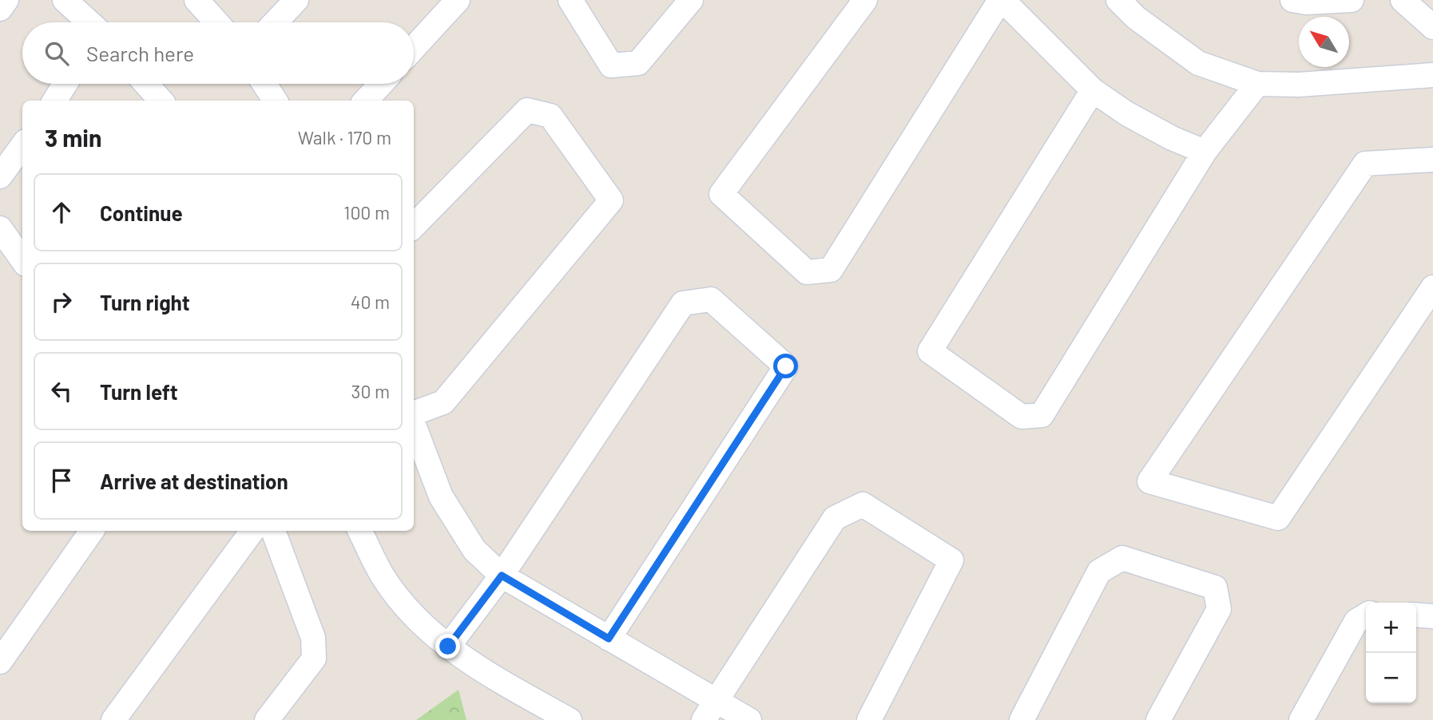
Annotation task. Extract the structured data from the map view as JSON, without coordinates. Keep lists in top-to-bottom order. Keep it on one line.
{"north":"top left","page":{"search":"Search here","heading":["3 min","Walk · 170 m"],"list":[["Continue","100 m"],["Turn right","40 m"],["Turn left","30 m"],"Arrive at destination"],"map_buttons":["+","−"]}}
